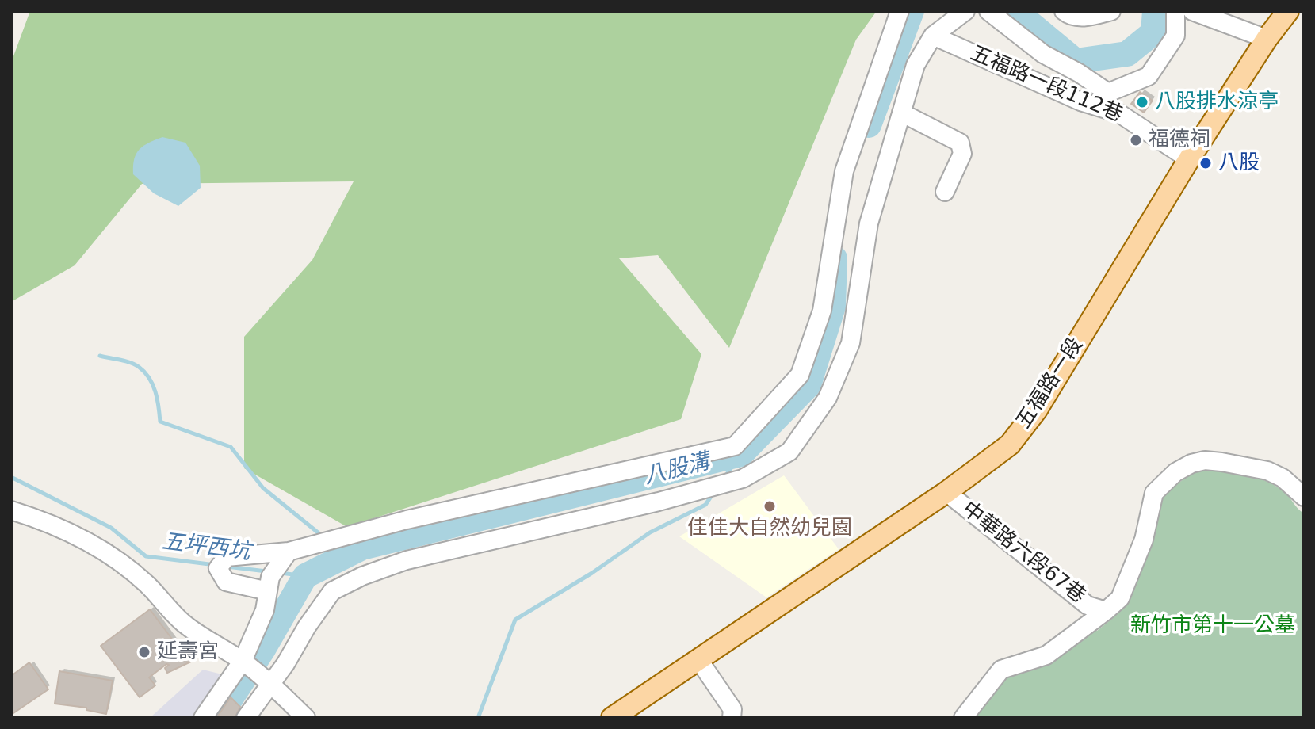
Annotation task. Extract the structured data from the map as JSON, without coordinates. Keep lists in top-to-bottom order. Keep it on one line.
{"streets":{"main road":["五福路一段"],"lane":["五福路一段112巷","中華路六段67巷"]},"crossings":[["五福路一段112巷","五福路一段"],["五福路一段","中華路六段67巷"]],"water":["八股溝","五坪西坑"],"parks":["新竹市第十一公墓"],"places":["八股排水涼亭","福德祠","八股","佳佳大自然幼兒園","延壽宮"]}
